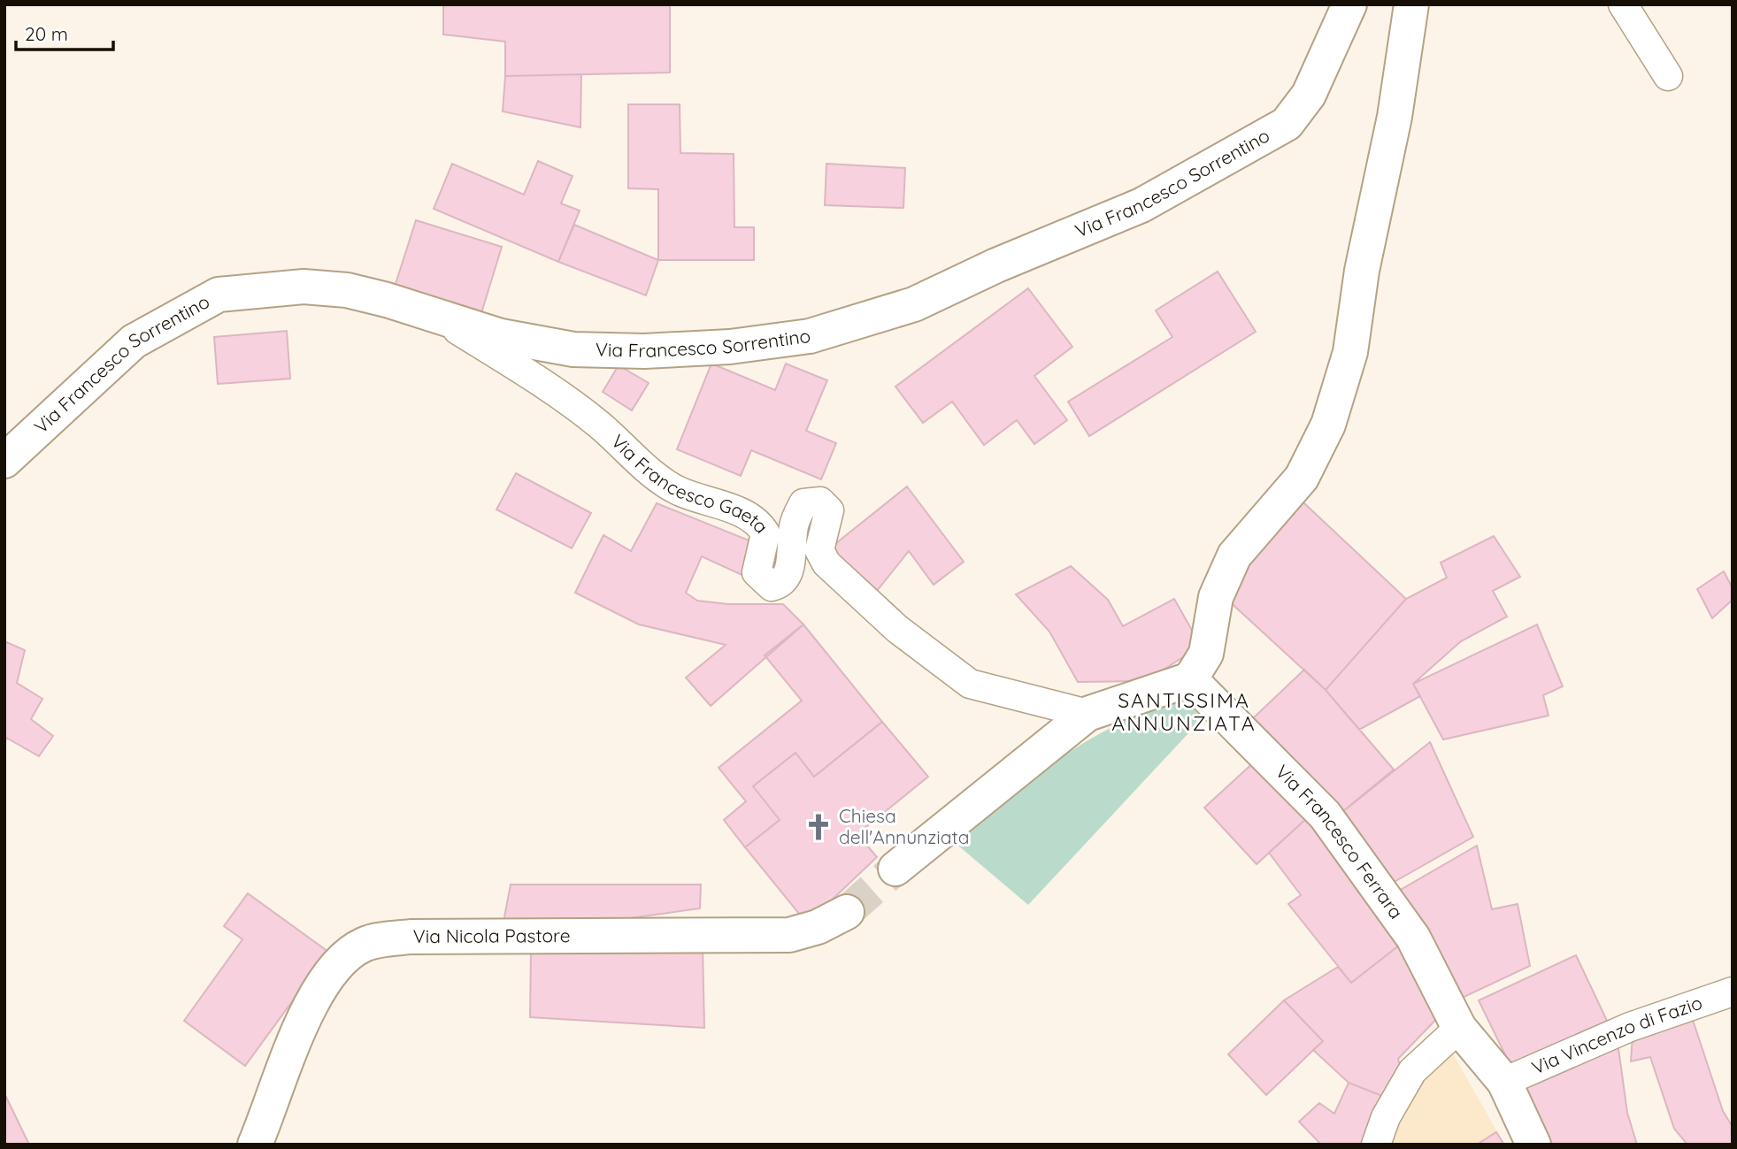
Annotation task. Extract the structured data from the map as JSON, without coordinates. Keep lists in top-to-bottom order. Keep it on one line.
{"streets":{"street":["Via Francesco Sorrentino","Via Francesco Gaeta","Via Francesco Ferrara","Via Nicola Pastore","Via Vincenzo di Fazio"]},"crossings":[["Via Francesco Sorrentino","Via Francesco Gaeta"],["Via Francesco Ferrara","Via Vincenzo di Fazio"]],"districts":["SANTISSIMA ANNUNZIATA"],"places":{"church":["Chiesa dell'Annunziata"]},"scale_bar":"20 m"}
